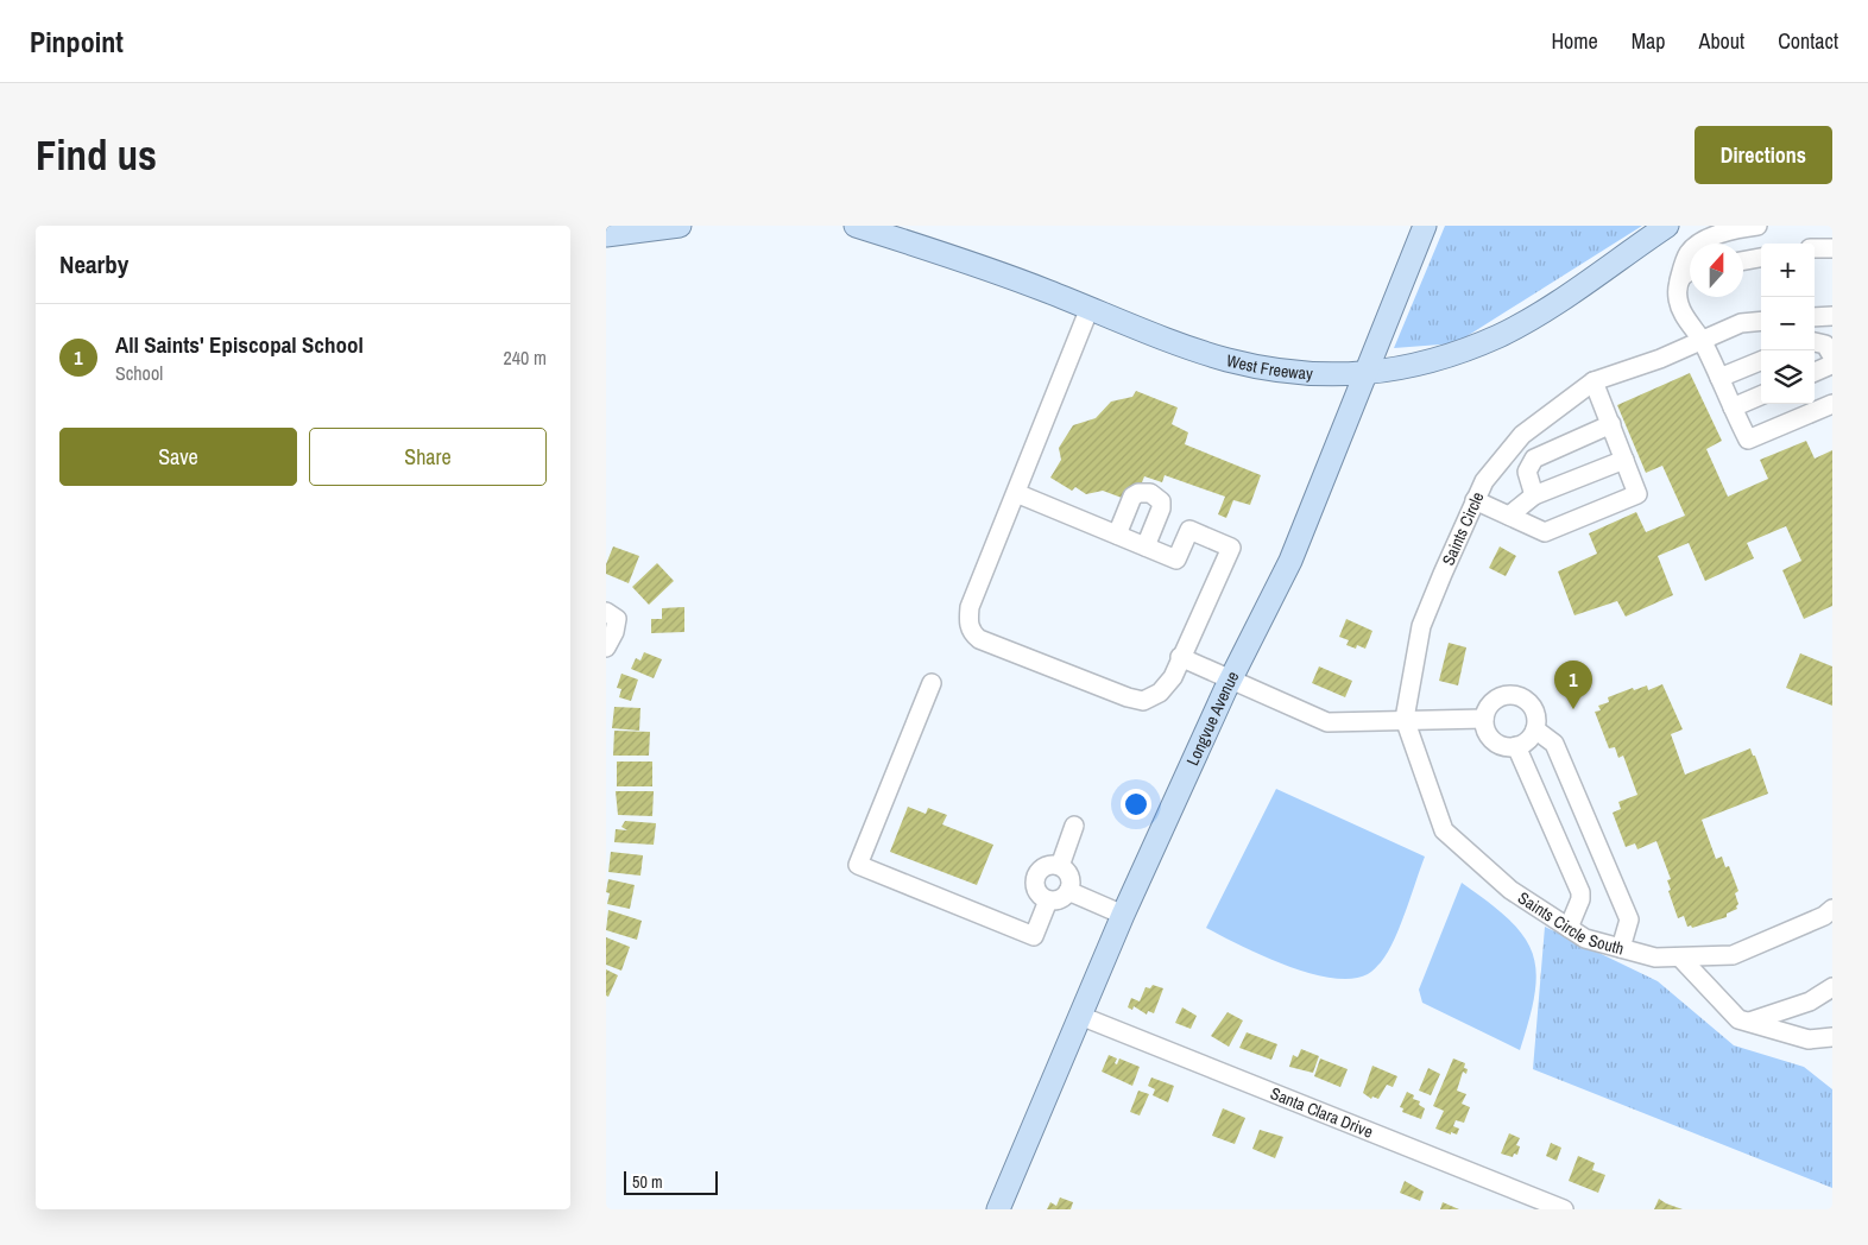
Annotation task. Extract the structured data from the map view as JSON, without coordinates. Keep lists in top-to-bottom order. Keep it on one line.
{"streets":{"main road":["West Freeway","Longvue Avenue"],"street":["Saints Circle","Saints Circle South","Santa Clara Drive"]},"crossings":[["West Freeway","Longvue Avenue"],["Saints Circle","Saints Circle South"],["Longvue Avenue","Santa Clara Drive"]],"scale_bar":"50 m","north":"top","page":{"header":"Pinpoint","nav":["Home","Map","About","Contact"],"buttons":["Directions",["Save","Share"]],"title":"Find us","heading":"Nearby","map_buttons":["+","−"],"list":[{"mark":"1","name":"All Saints' Episcopal School","note":"School","value":"240 m"}],"pins":"1","scale":"50 m"}}
